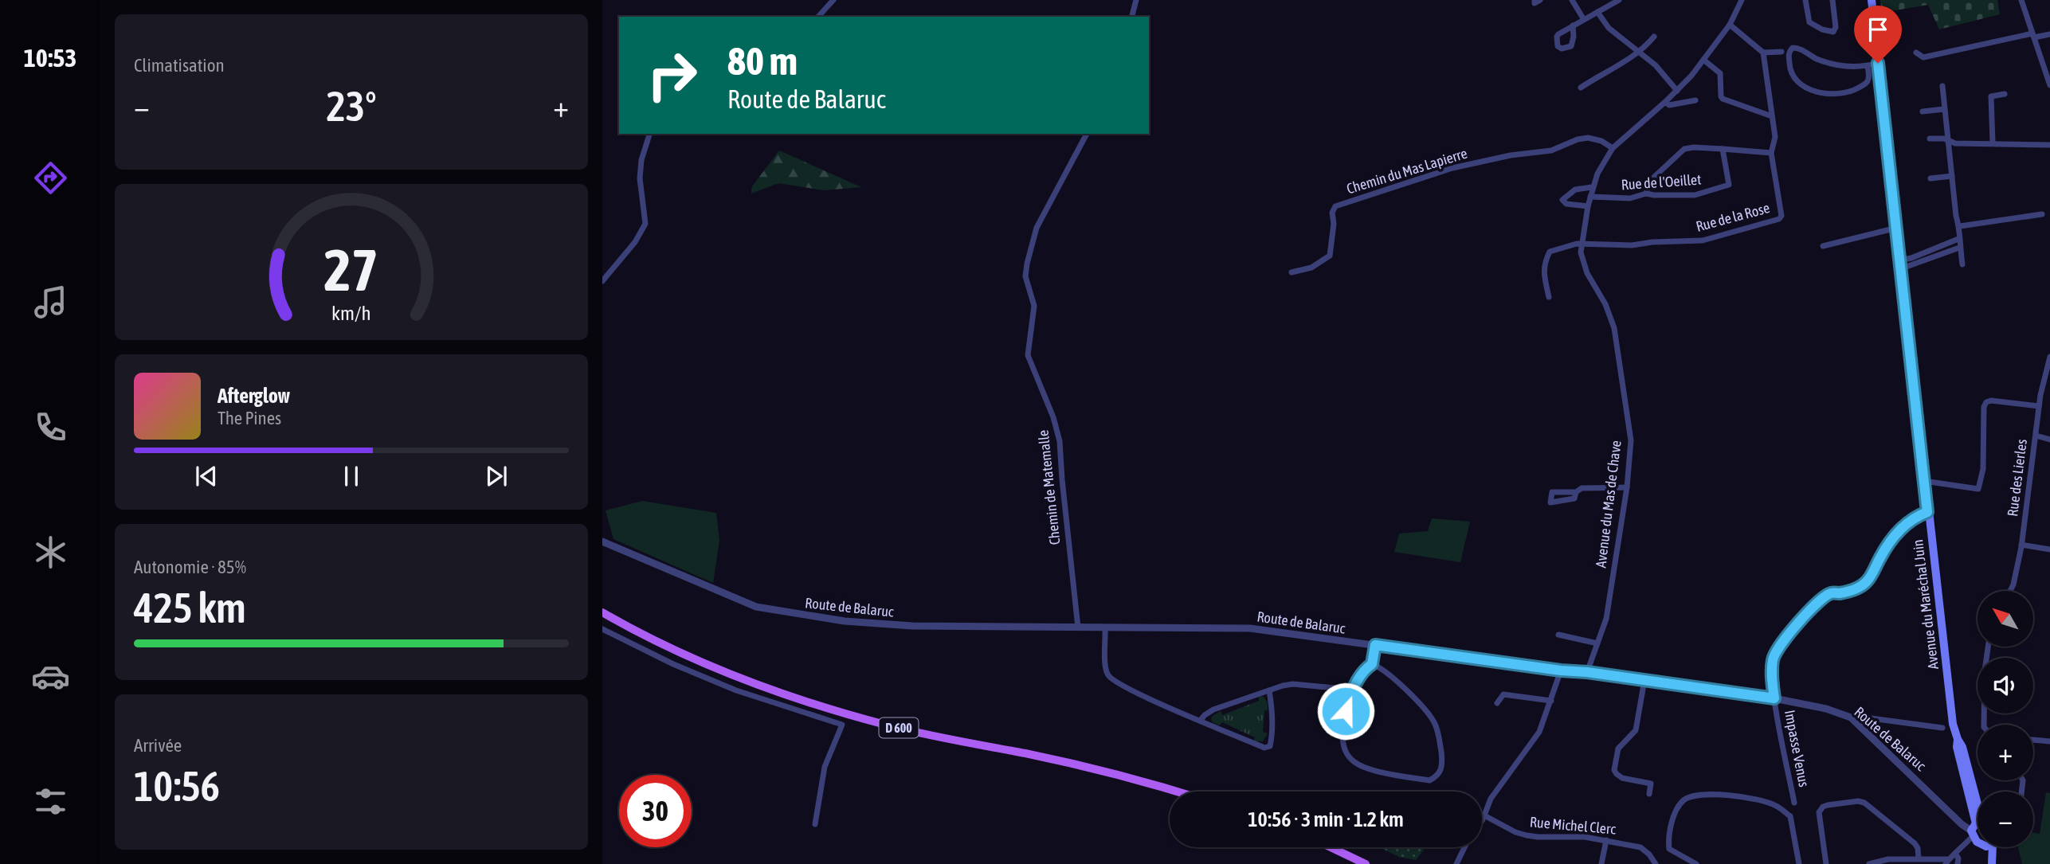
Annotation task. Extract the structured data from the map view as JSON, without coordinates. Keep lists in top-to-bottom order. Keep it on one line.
{"streets":{"main road":["Avenue du Maréchal Juin","D 600"],"street":["Chemin du Mas Lapierre","Rue de l'Oeillet","Rue de la Rose","Rue des Lierles","Chemin de Matemalle","Avenue du Mas de Chave","Route de Balaruc","Impasse Venus","Rue Michel Clerc"]},"crossings":[["Chemin du Mas Lapierre","Avenue du Mas de Chave"],["Rue de l'Oeillet","Avenue du Mas de Chave"],["Rue de la Rose","Avenue du Mas de Chave"],["Chemin de Matemalle","Route de Balaruc"],["Avenue du Mas de Chave","Route de Balaruc"],["Avenue du Maréchal Juin","Route de Balaruc"],["Avenue du Maréchal Juin","Impasse Venus"],["Route de Balaruc","Impasse Venus"]],"north":"top left","page":{"tabs":"10:53","tile":["Climatisation",["Autonomie · 85%","425 km"],["Arrivée","10:56"]],"turn":["80 m","Route de Balaruc"],"heat":["−","23°","+"],"song":["Afterglow","The Pines"],"map_buttons":["+","−"],"limit":"30","trip":"10:56 · 3 min · 1.2 km","gauge":["27","km/h"]}}
